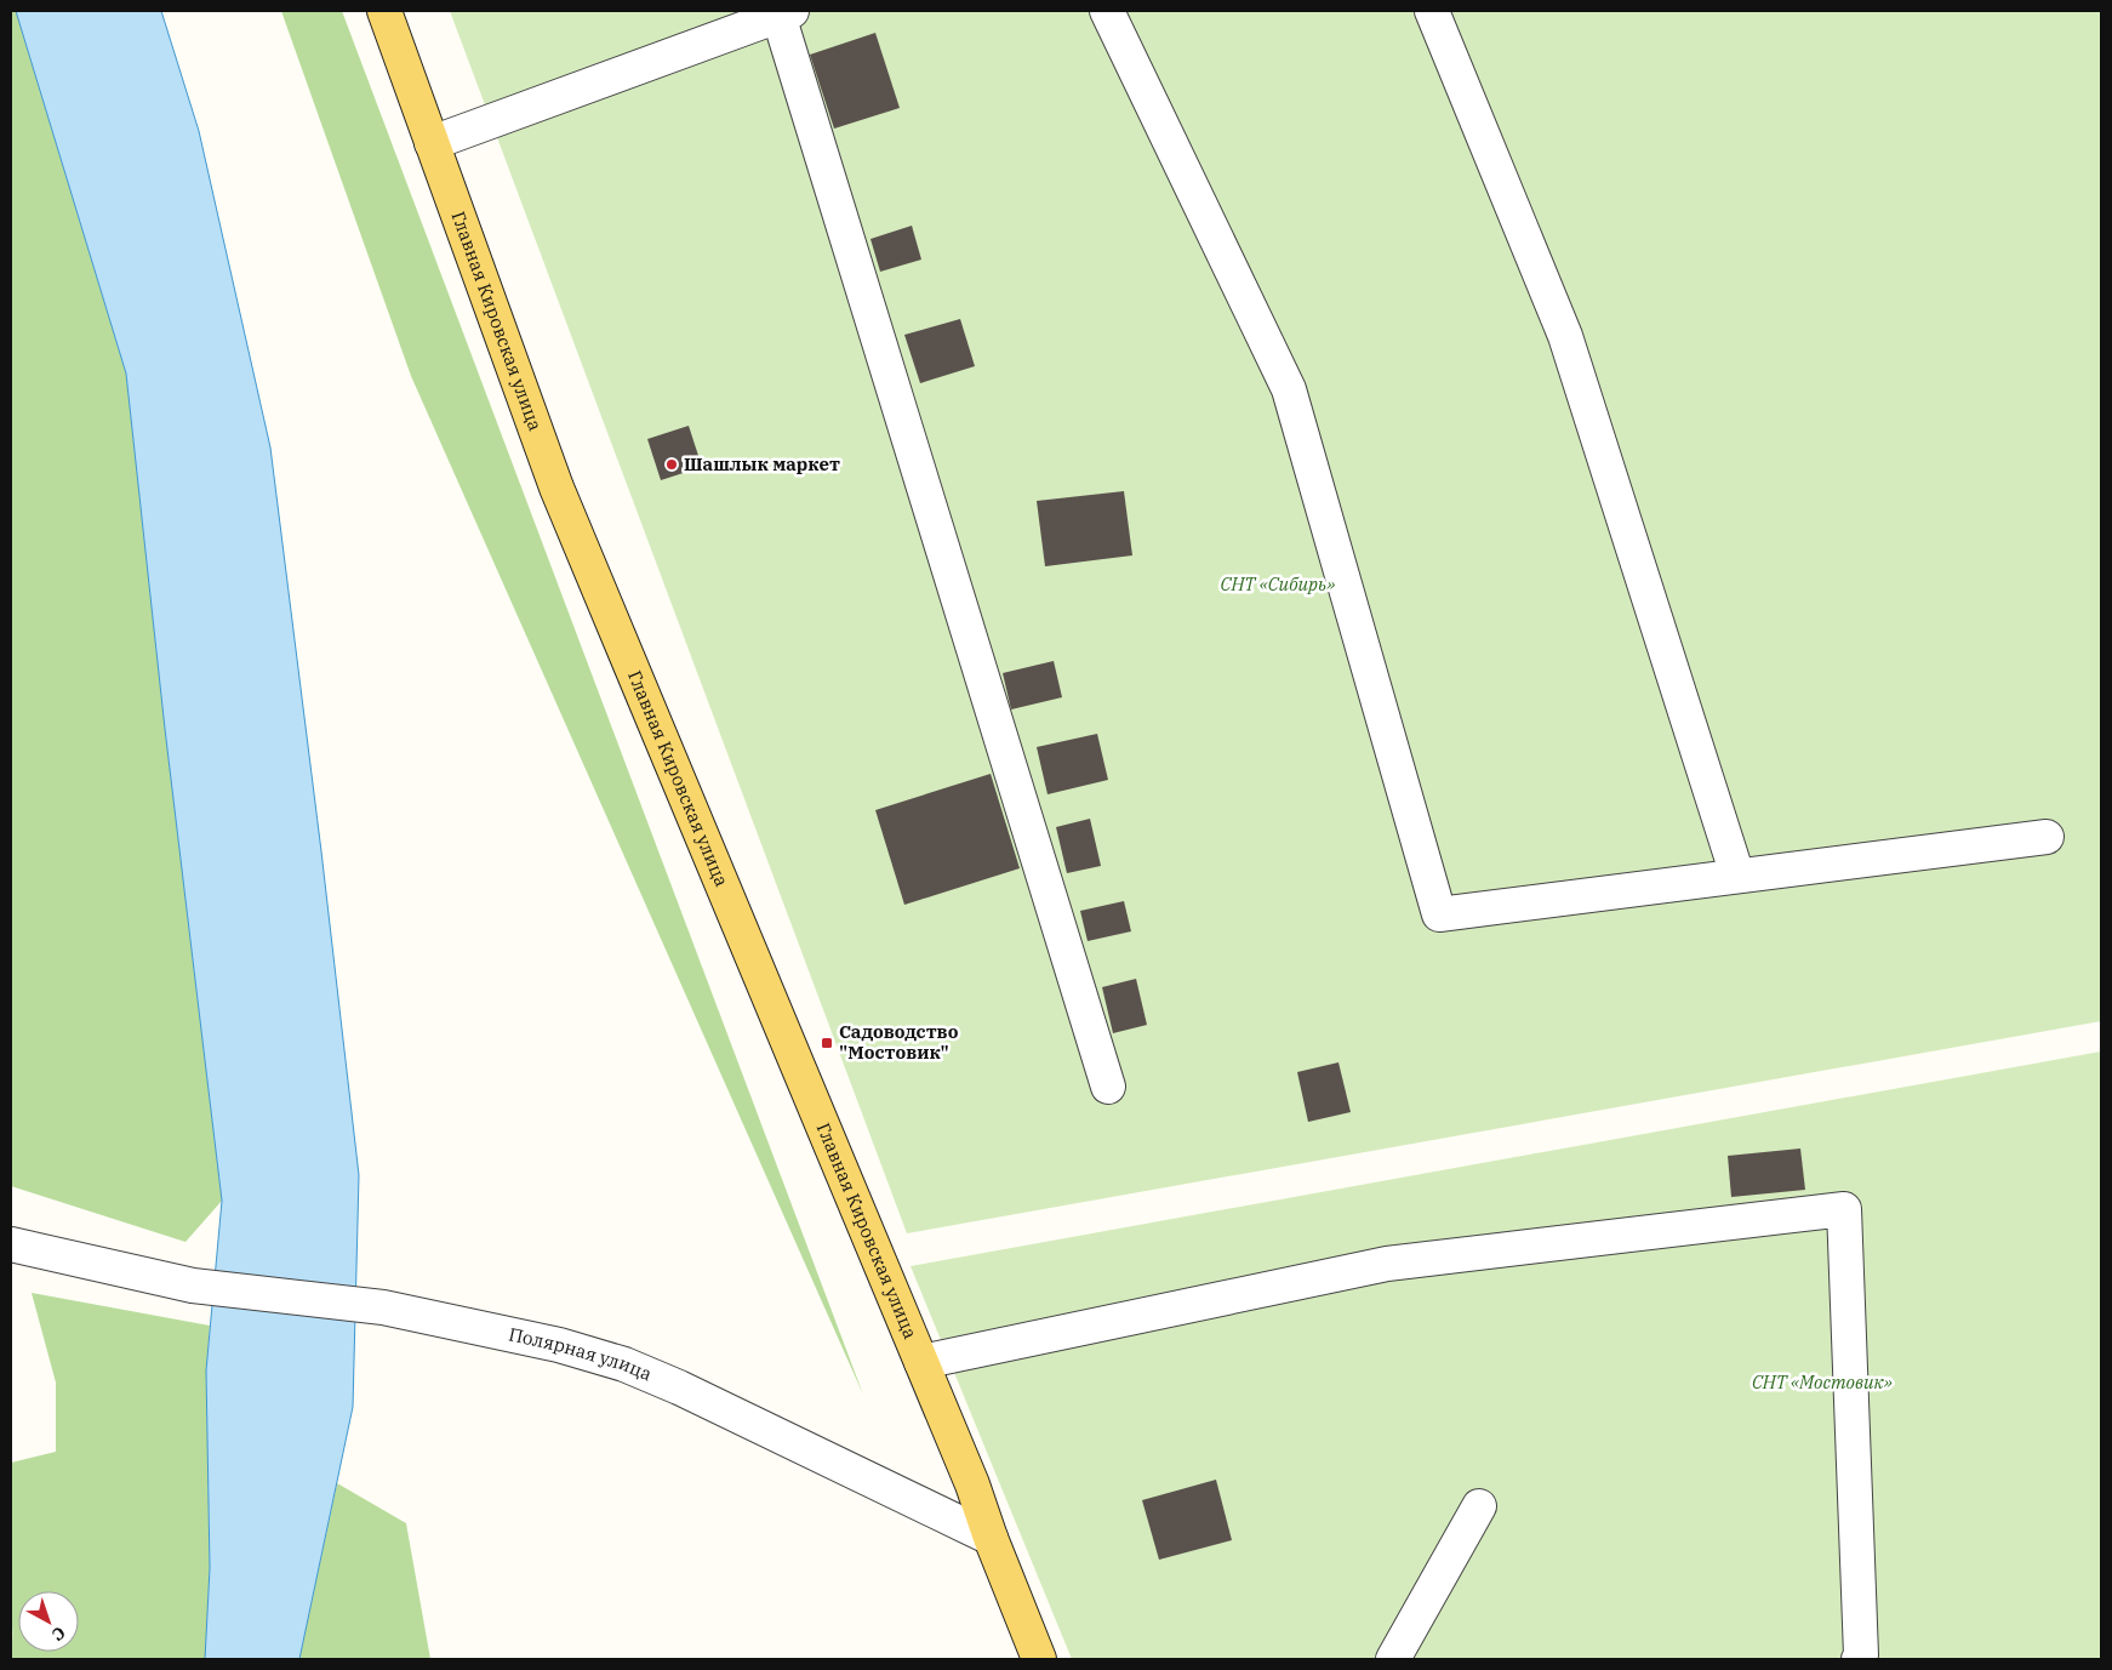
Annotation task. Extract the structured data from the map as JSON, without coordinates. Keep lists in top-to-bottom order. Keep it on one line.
{"streets":{"main road":["Главная Кировская улица"],"street":["Полярная улица"]},"crossings":[["Главная Кировская улица","Полярная улица"]],"parks":["СНТ «Сибирь»","СНТ «Мостовик»"],"places":{"other":["Шашлык маркет"],"transit":["Садоводство \"Мостовик\""]},"north":"bottom right"}
